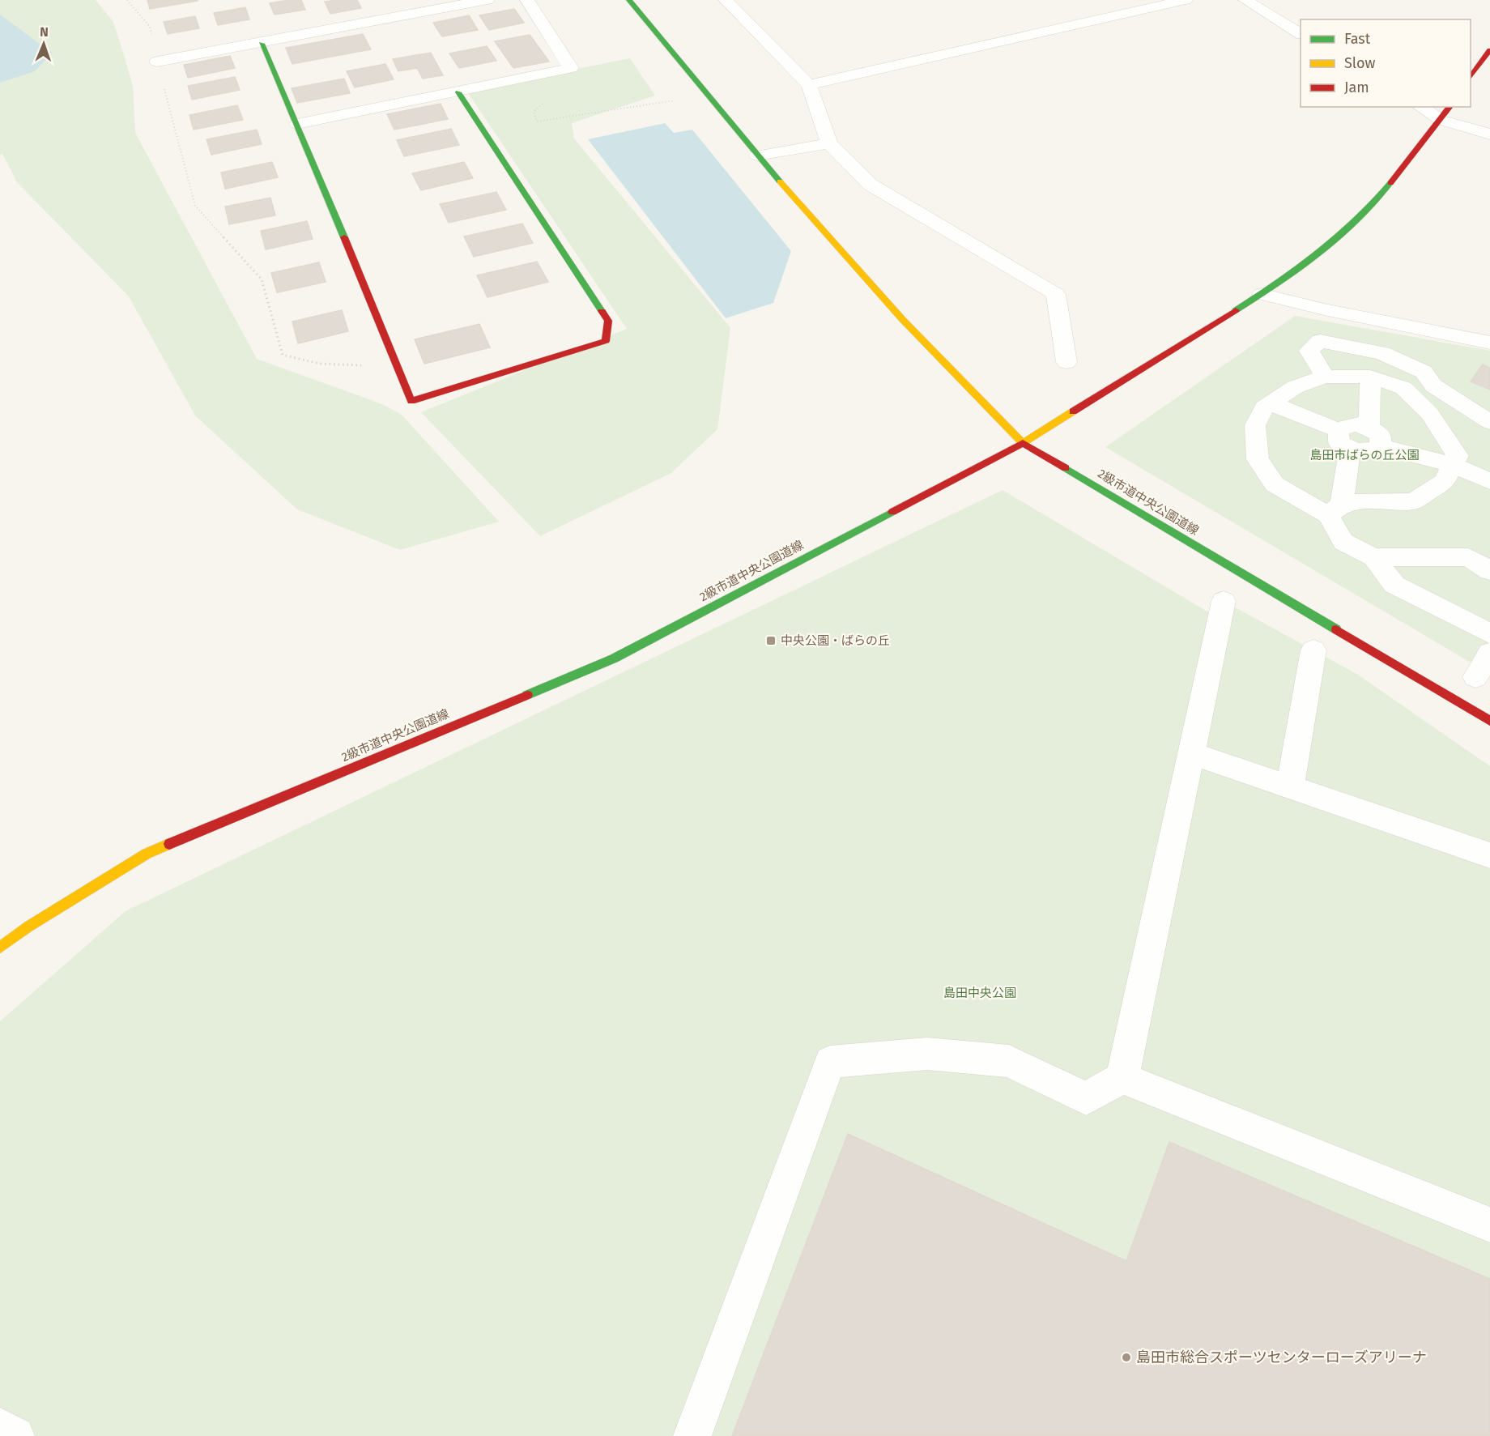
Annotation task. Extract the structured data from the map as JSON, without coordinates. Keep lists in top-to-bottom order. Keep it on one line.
{"streets":{"street":["2級市道中央公園道線"]},"parks":["島田市ばらの丘公園","島田中央公園"],"places":{"transit":["中央公園・ばらの丘"],"other":["島田市総合スポーツセンターローズアリーナ"]},"legend":["Fast","Slow","Jam"],"north":"top"}
